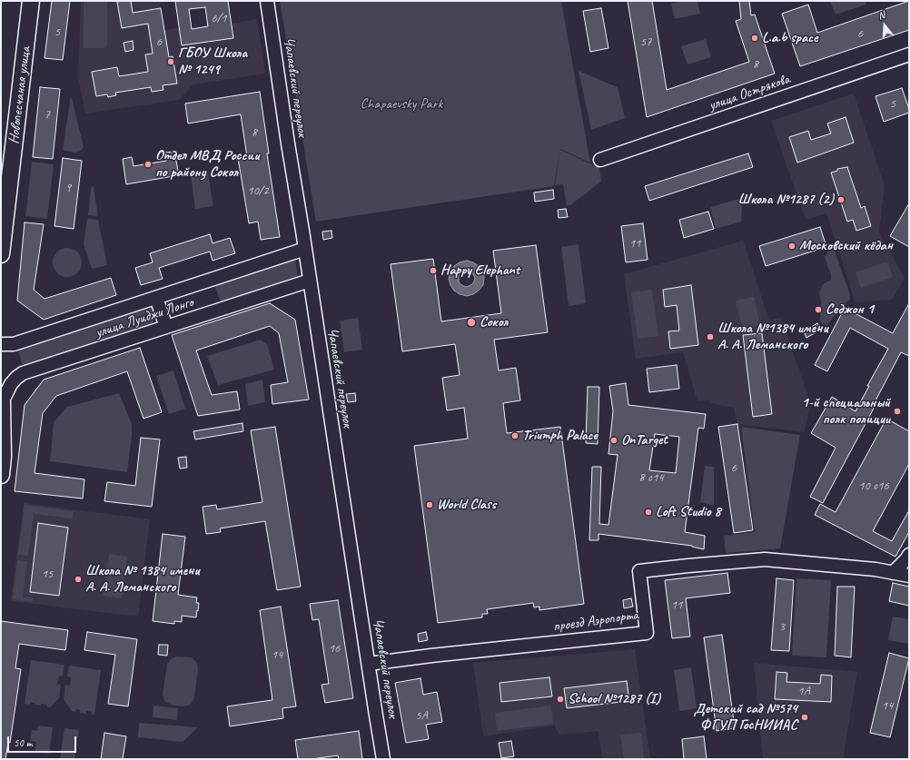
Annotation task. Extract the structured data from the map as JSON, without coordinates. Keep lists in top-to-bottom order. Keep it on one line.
{"streets":{"main road":["Новопесчаная улица"],"street":["Чапаевский переулок","улица Острякова","улица Луиджи Лонго","проезд Аэропорта"]},"crossings":[["Чапаевский переулок","улица Луиджи Лонго"],["Чапаевский переулок","проезд Аэропорта"]],"parks":["Chapaevsky Park"],"places":["L.a.b space","ГБОУ Школа № 1249","Отдел МВД России по району Сокол","Школа №1287 (2)","Московский кёдан","Happy Elephant","Седжон 1","Сокол","Школа №1384 имени А. А. Леманского","1-й специальный полк полиции","Triumph Palace","OnTarget","World Class","Loft Studio 8","Школа № 1384 имени А. А. Леманского","School №1287 (I)","Детский сад №574 ФГУП ГосНИИАС"],"house_numbers":["6/1","5","6","6","57","8","5","7","8","9","10/2","11","6","8 с14","10 с16","15","11","3","16","14","1А","14","5А"],"scale_bar":"50 m","north":"top"}
